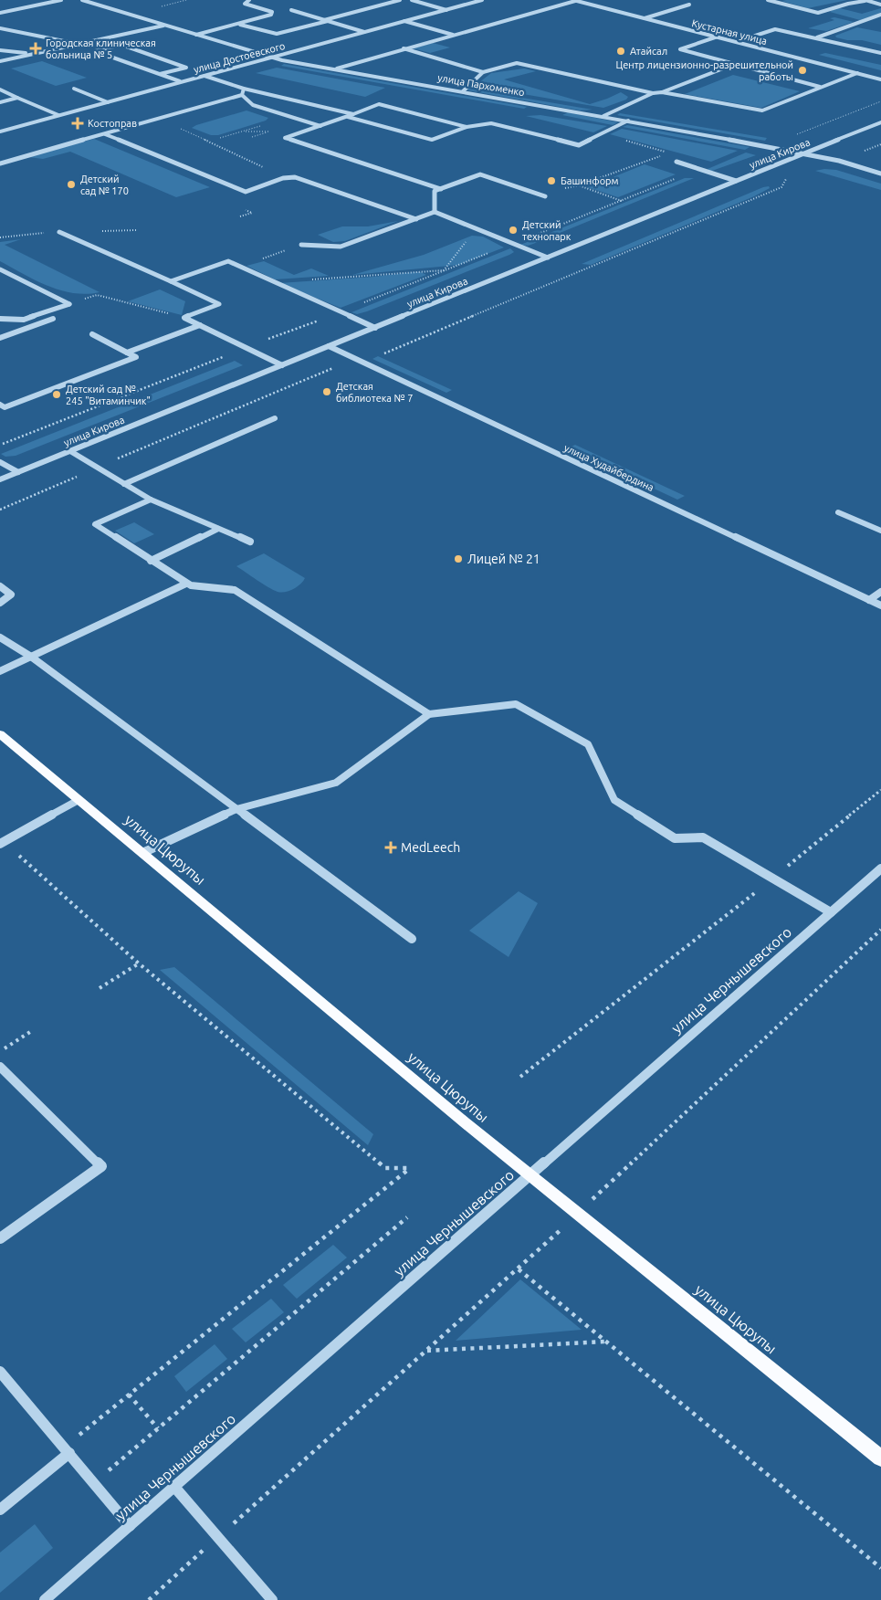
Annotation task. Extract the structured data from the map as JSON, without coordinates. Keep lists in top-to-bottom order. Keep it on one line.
{"streets":{"main road":["улица Цюрупы"],"street":["Кустарная улица","улица Достоевского","улица Пархоменко","улица Кирова","улица Худайбердина","улица Чернышевского"]},"crossings":[["улица Достоевского","улица Пархоменко"],["улица Пархоменко","улица Кирова"],["улица Кирова","улица Худайбердина"],["улица Цюрупы","улица Чернышевского"]],"places":{"health":["Городская клиническая больница № 5","Костоправ","MedLeech"],"other":["Атайсал","Центр лицензионно-разрешительной работы","Башинформ","Детский сад № 170","Детский технопарк","Детская библиотека № 7","Детский сад № 245 \"Витаминчик\"","Лицей № 21"]}}
